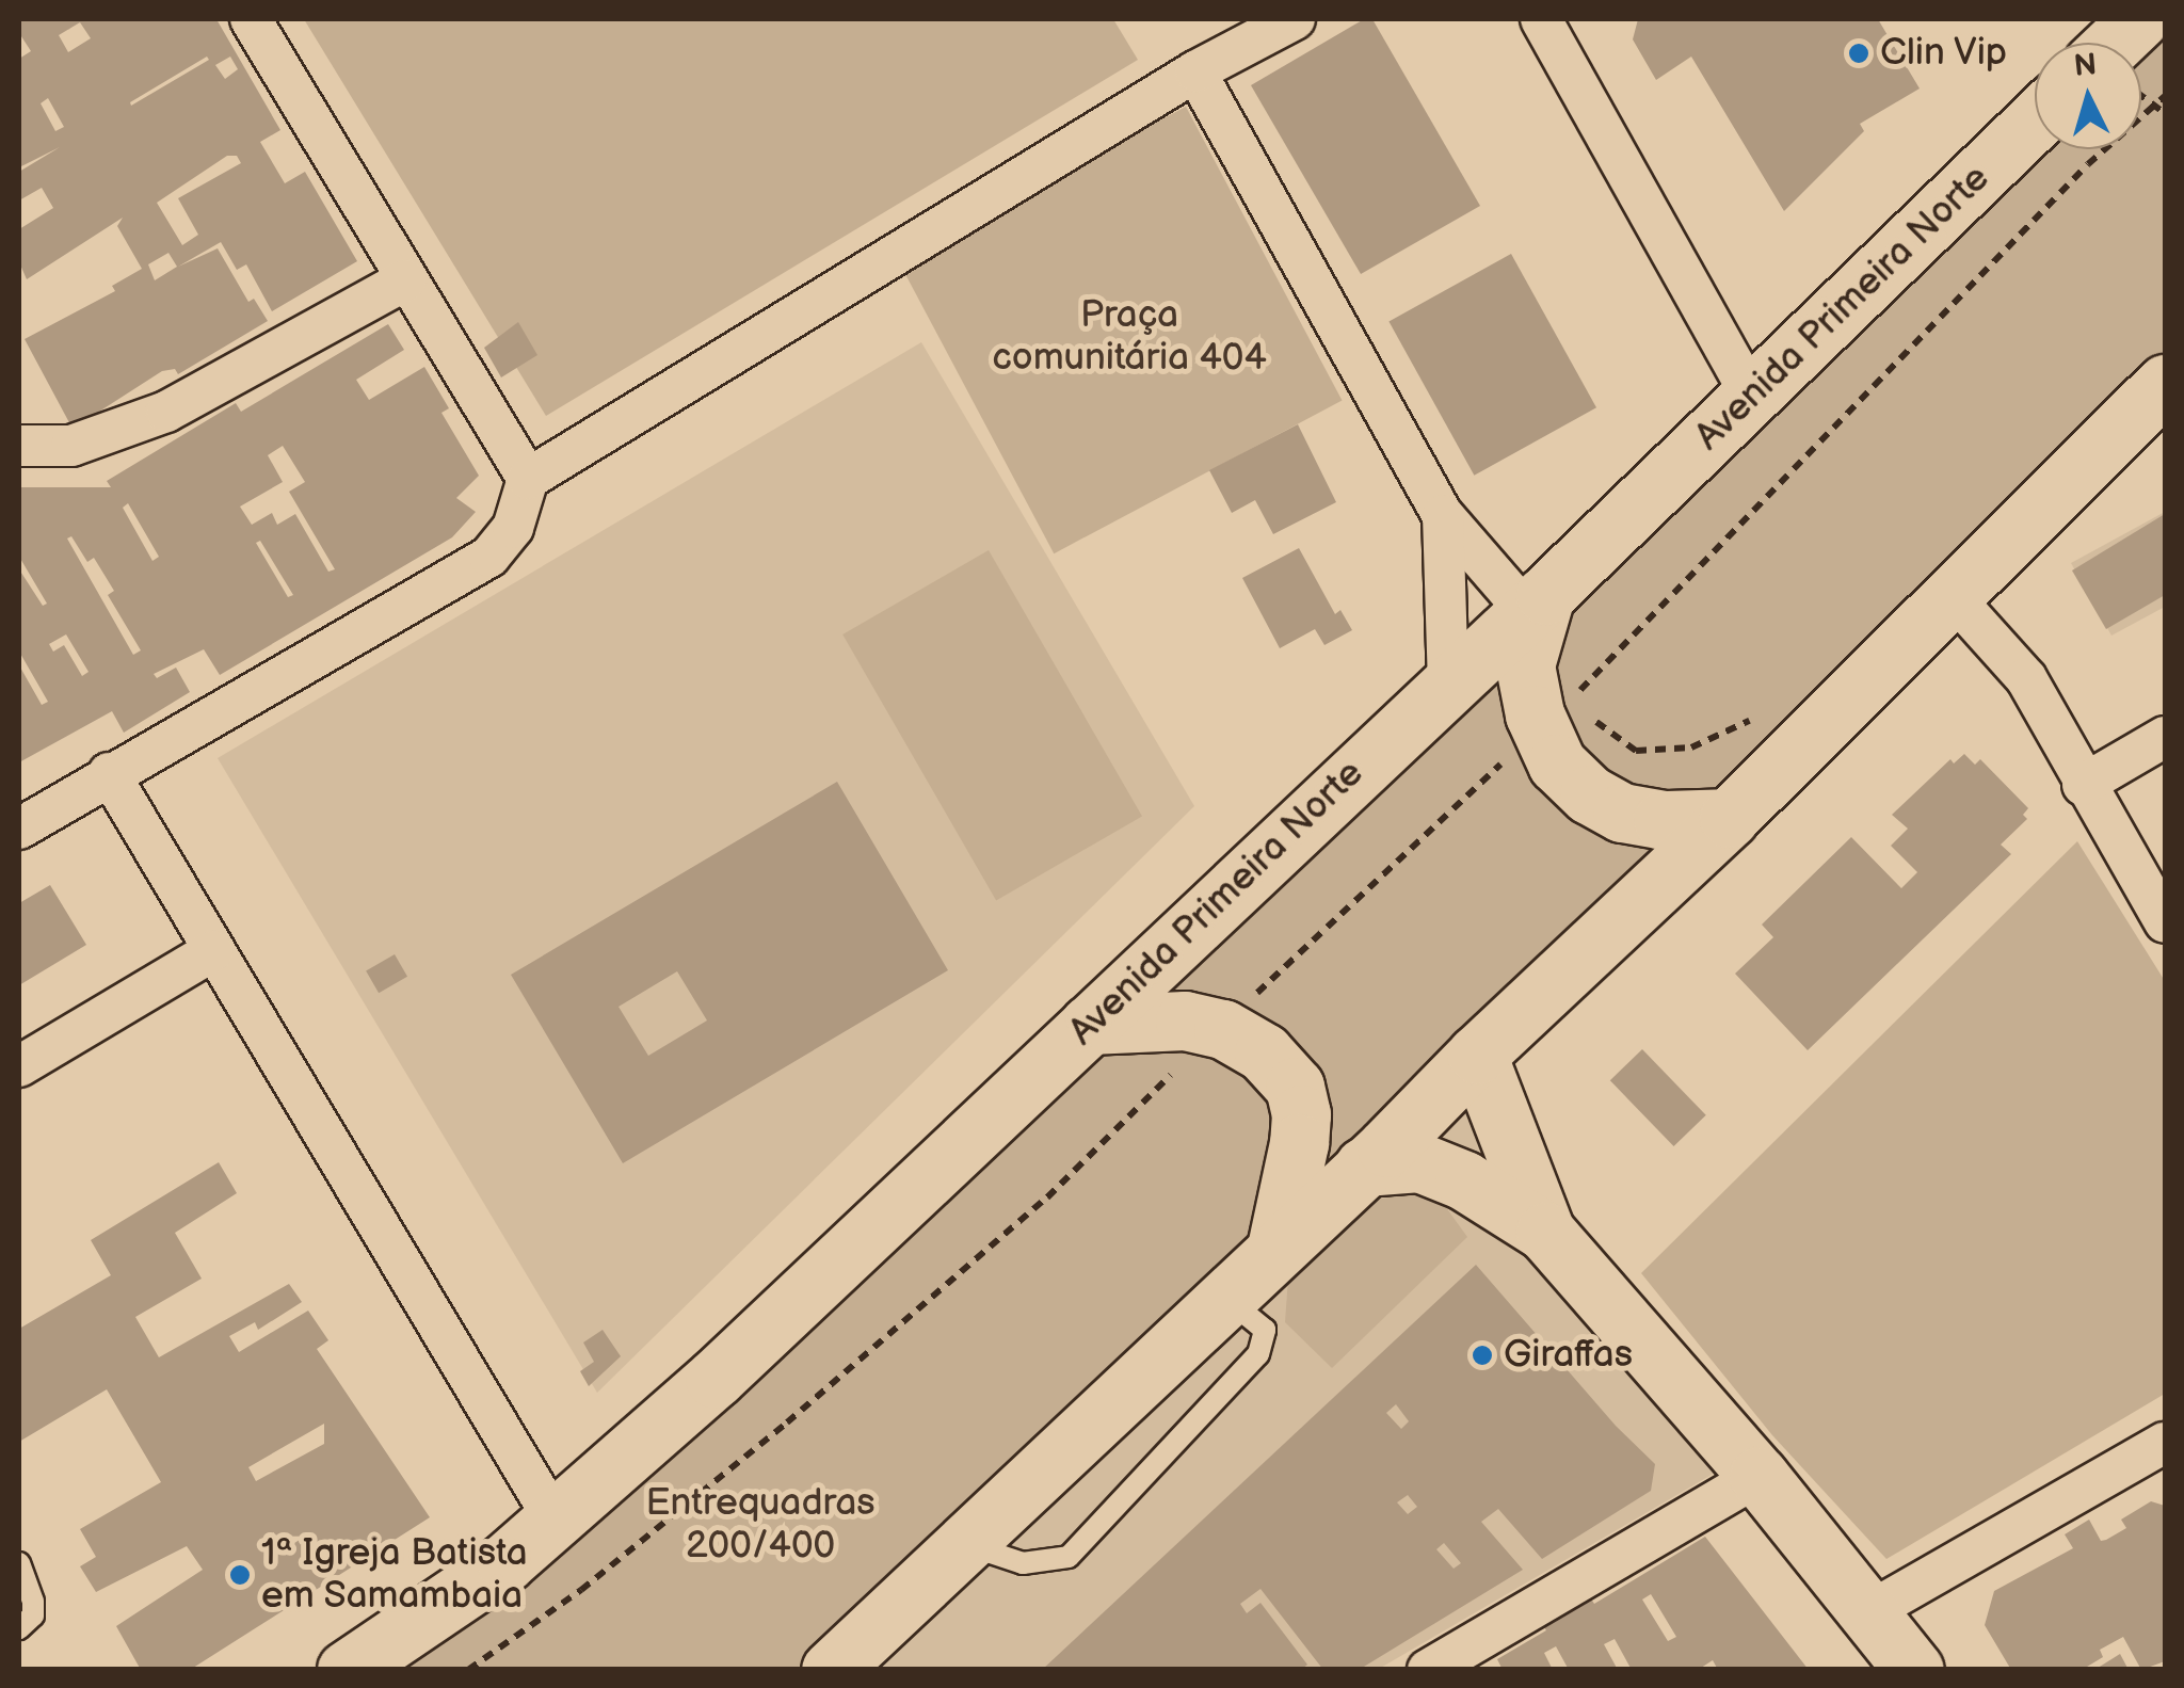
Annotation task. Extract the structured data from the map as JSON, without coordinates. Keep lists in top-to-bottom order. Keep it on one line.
{"streets":{"main road":["Avenida Primeira Norte"]},"parks":["Praça comunitária 404","Entrequadras 200/400"],"places":["Clin Vip","Giraffas","1ª Igreja Batista em Samambaia"],"north":"top"}
